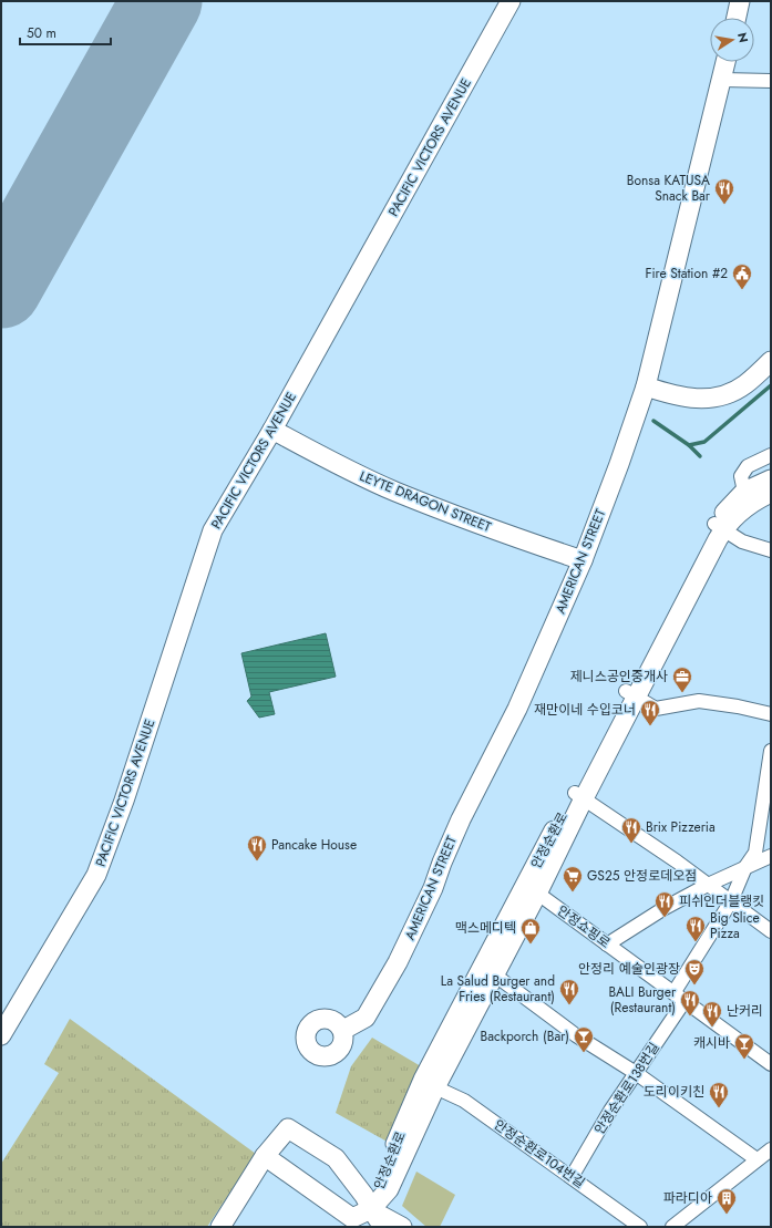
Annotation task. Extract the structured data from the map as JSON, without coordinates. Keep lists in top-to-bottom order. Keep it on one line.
{"streets":{"main road":["PACIFIC VICTORS AVENUE","LEYTE DRAGON STREET","AMERICAN STREET","안정순환로"],"street":["안정쇼핑로","안정순환로138번길","안정순환로104번길"]},"crossings":[["PACIFIC VICTORS AVENUE","LEYTE DRAGON STREET"],["LEYTE DRAGON STREET","AMERICAN STREET"],["안정순환로","안정쇼핑로"],["안정순환로","안정순환로104번길"],["안정쇼핑로","안정순환로138번길"],["안정순환로138번길","안정순환로104번길"]],"places":{"restaurant":["Bonsa KATUSA Snack Bar","재만이네 수입코너","Brix Pizzeria","Pancake House","피쉬인더블랭킷","Big Slice Pizza","La Salud Burger and Fries (Restaurant)","BALI Burger (Restaurant)","난커리","도리이키친"],"public building":["Fire Station #2"],"office":["제니스공인중개사"],"supermarket":["GS25 안정로데오점"],"shop":["맥스메디텍"],"theatre":["안정리 예술인광장"],"bar":["Backporch (Bar)","캐시바"],"building":["파라디아"]},"scale_bar":"50 m","north":"right"}
